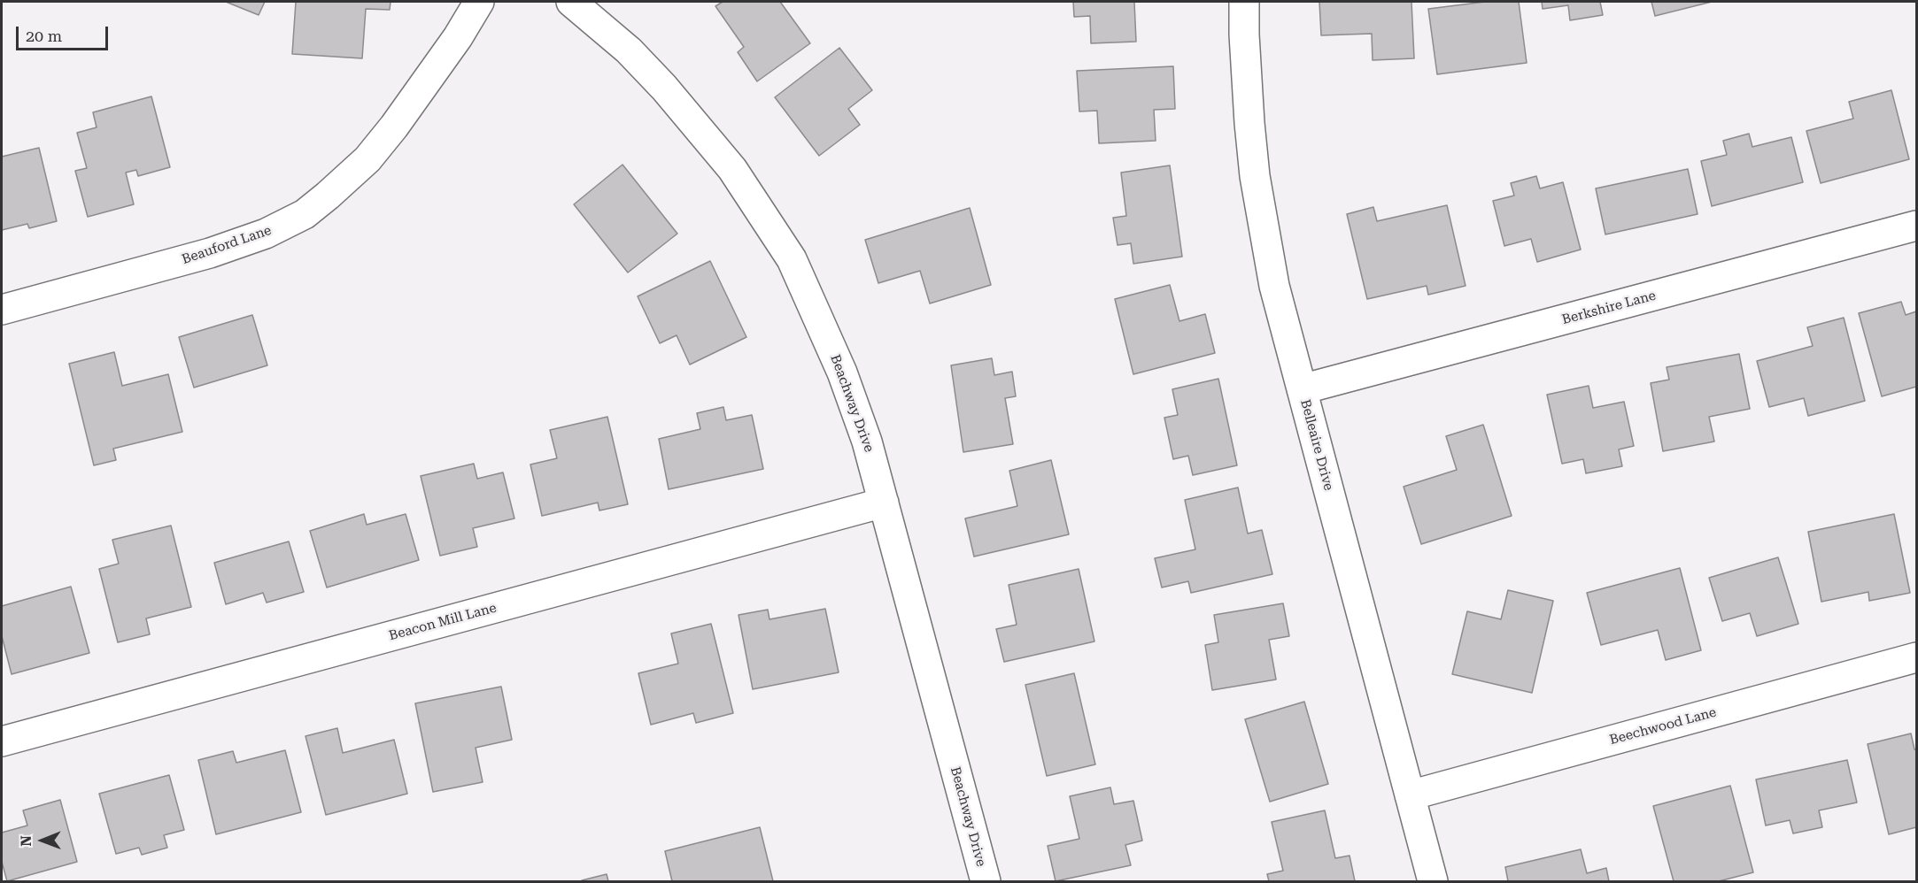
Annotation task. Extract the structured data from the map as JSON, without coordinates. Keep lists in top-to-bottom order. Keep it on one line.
{"streets":{"street":["Beauford Lane","Berkshire Lane","Beachway Drive","Belleaire Drive","Beacon Mill Lane","Beechwood Lane"]},"crossings":[["Berkshire Lane","Belleaire Drive"],["Beachway Drive","Beacon Mill Lane"],["Belleaire Drive","Beechwood Lane"]],"scale_bar":"20 m","north":"left"}
